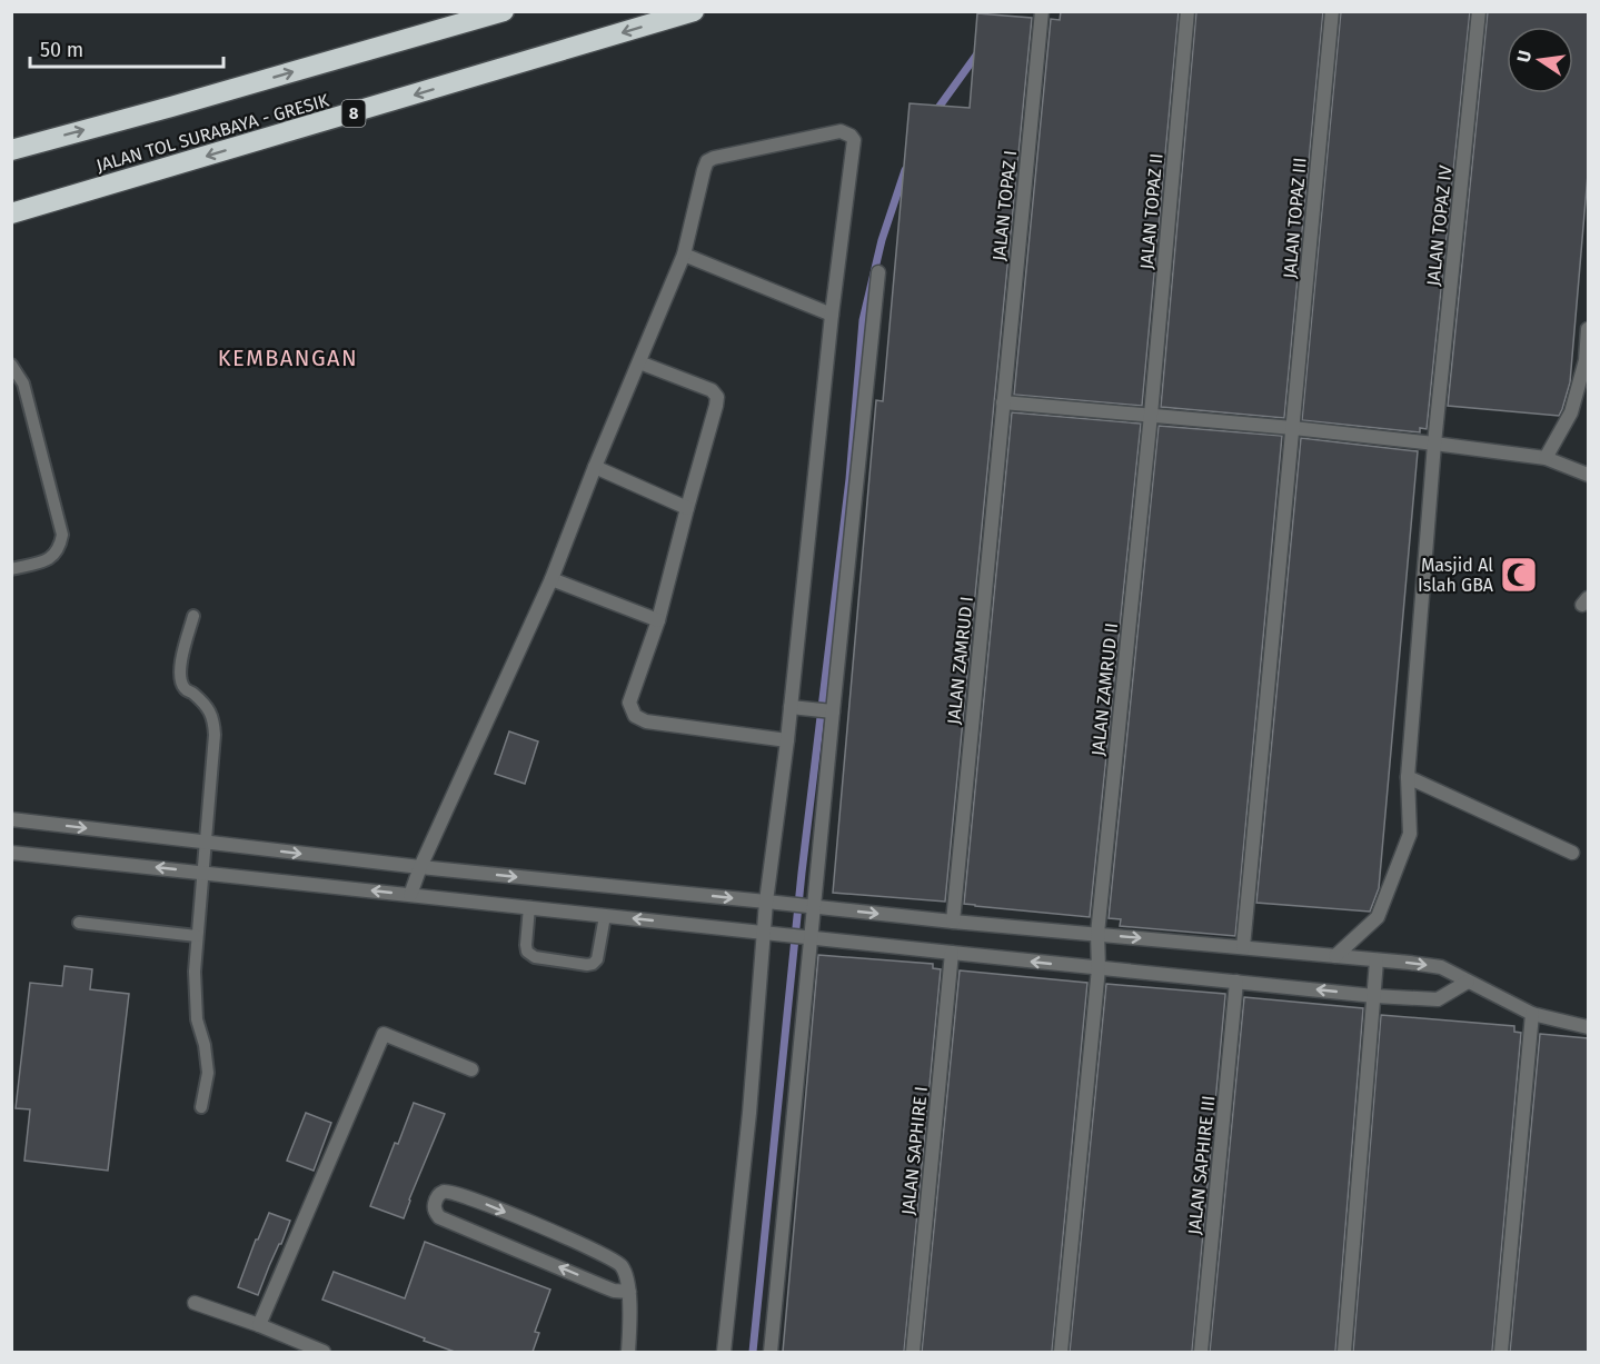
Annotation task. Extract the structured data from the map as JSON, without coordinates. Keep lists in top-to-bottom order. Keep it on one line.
{"streets":{"highway":["8","JALAN TOL SURABAYA - GRESIK"],"street":["JALAN TOPAZ I","JALAN TOPAZ II","JALAN TOPAZ III","JALAN TOPAZ IV","JALAN ZAMRUD I","JALAN ZAMRUD II","JALAN SAPHIRE I","JALAN SAPHIRE III"]},"crossings":[["JALAN TOPAZ I","JALAN ZAMRUD I"],["JALAN TOPAZ II","JALAN ZAMRUD II"]],"districts":["KEMBANGAN"],"places":{"mosque":["Masjid Al Islah GBA"]},"scale_bar":"50 m","north":"left"}
